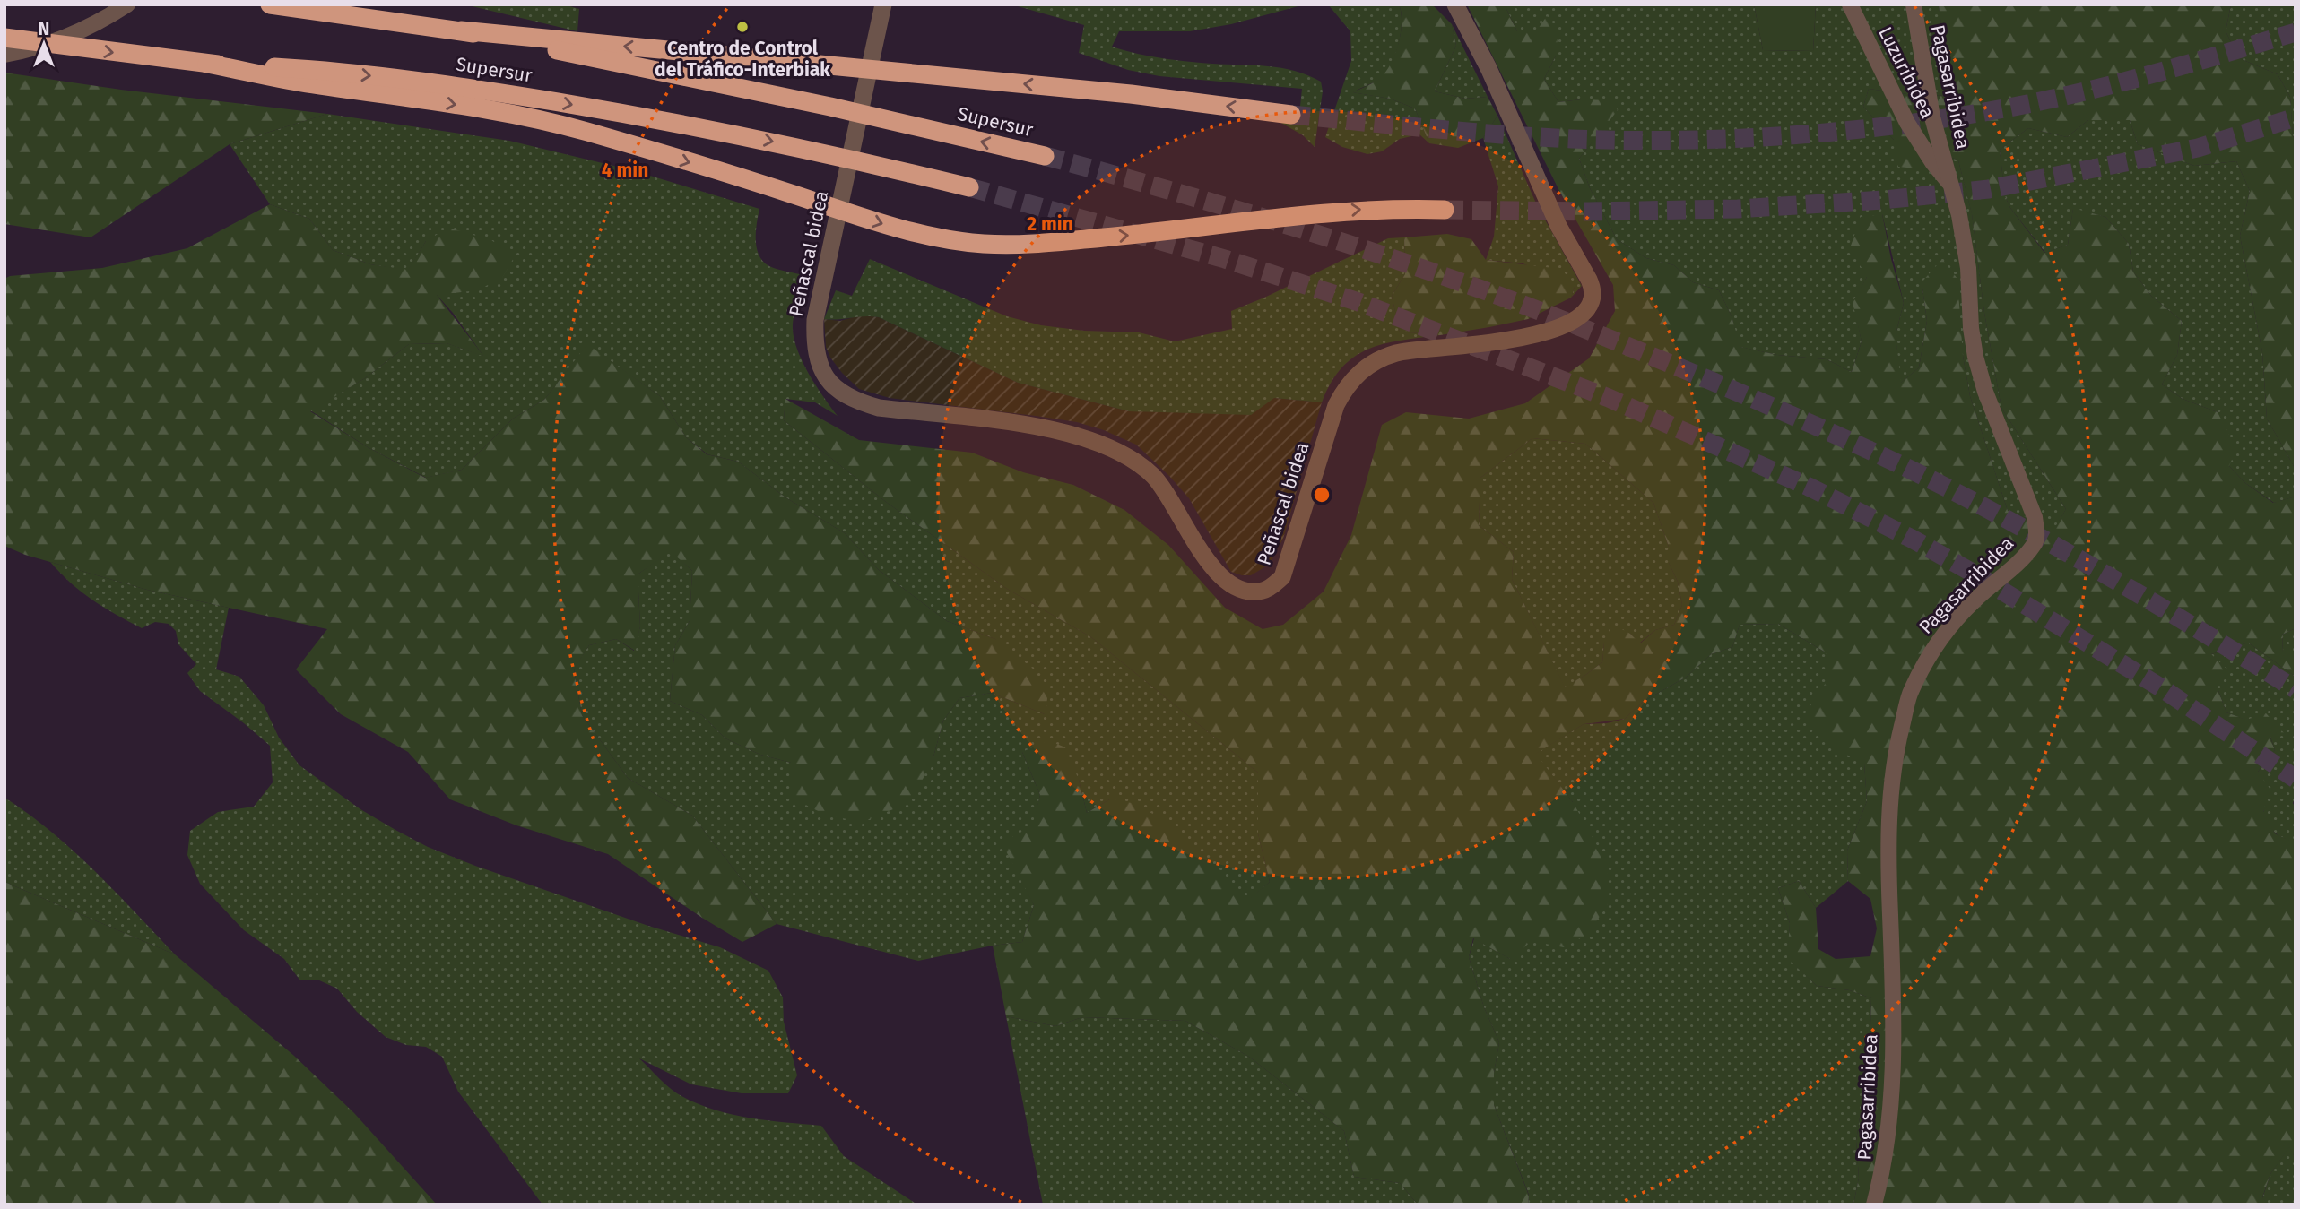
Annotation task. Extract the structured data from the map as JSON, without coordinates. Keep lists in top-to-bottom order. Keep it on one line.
{"streets":{"highway":["Supersur"],"street":["Luzuribidea","Pagasarribidea","Peñascal bidea"]},"crossings":[["Luzuribidea","Pagasarribidea"]],"places":["Centro de Control del Tráfico-Interbiak"],"north":"top","rings":["4 min","2 min"]}
